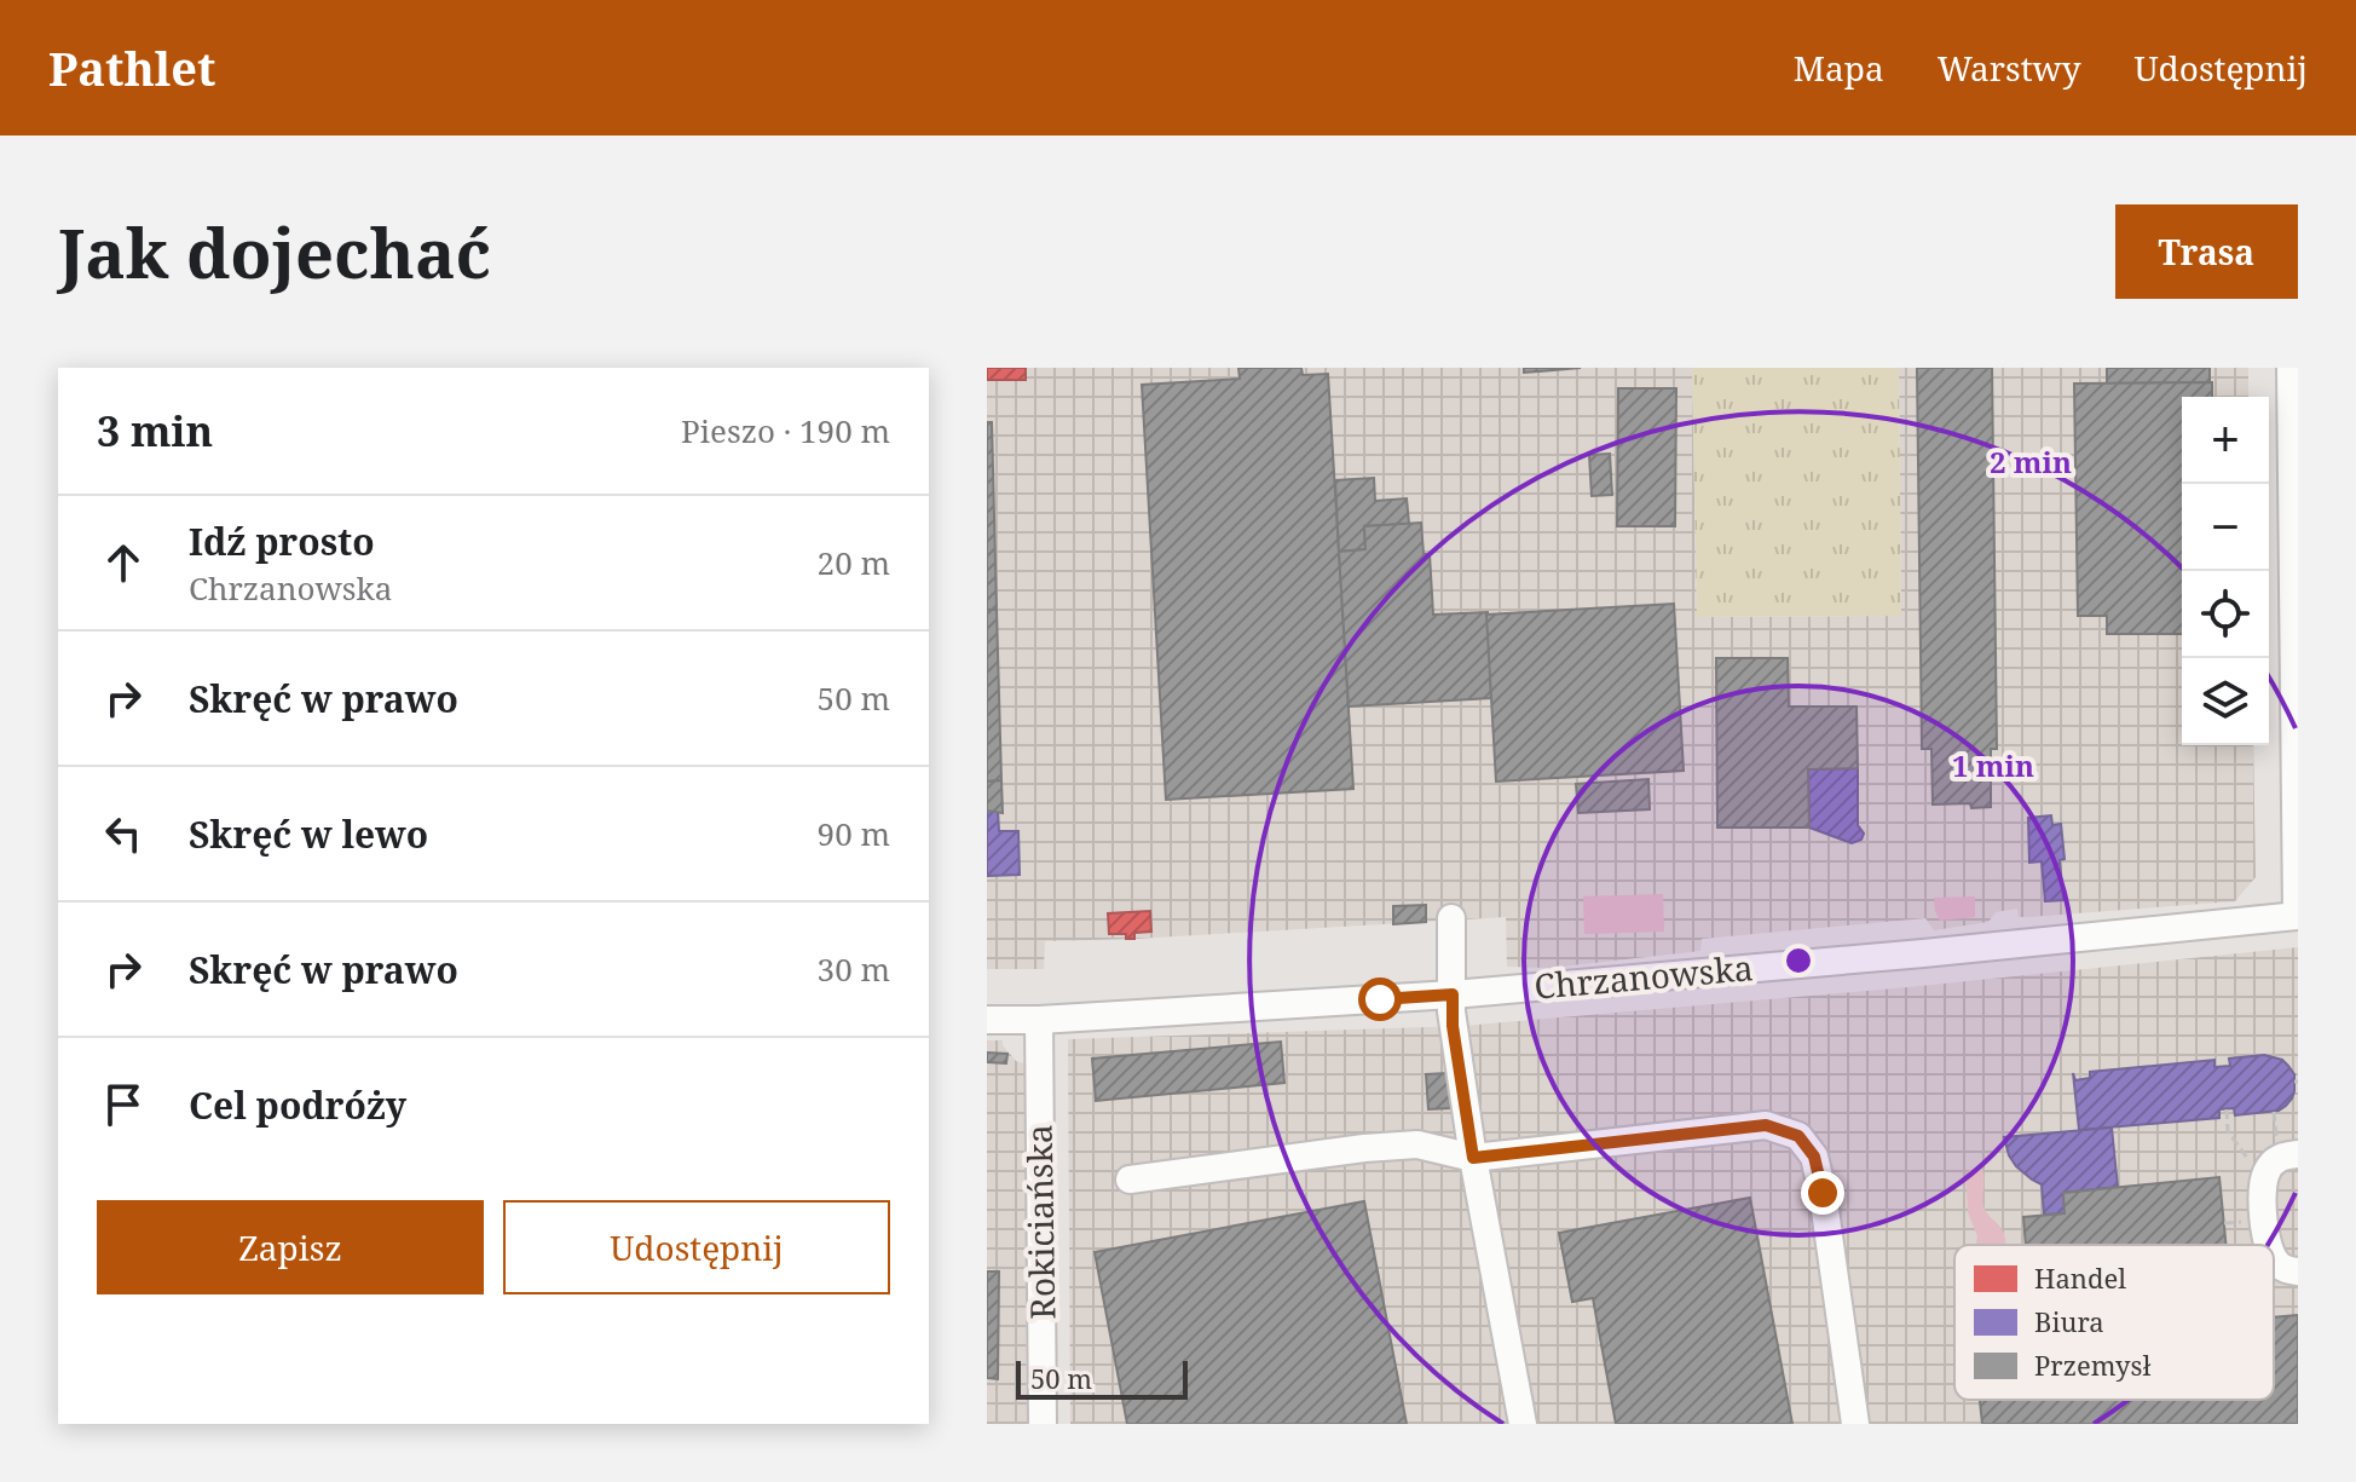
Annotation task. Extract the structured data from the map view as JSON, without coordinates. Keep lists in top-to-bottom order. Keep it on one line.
{"streets":{"street":["Chrzanowska","Rokiciańska"]},"crossings":[["Chrzanowska","Rokiciańska"]],"legend":["Handel","Biura","Przemysł"],"scale_bar":"50 m","page":{"header":"Pathlet","nav":["Mapa","Warstwy","Udostępnij"],"buttons":["Trasa",["Zapisz","Udostępnij"]],"title":"Jak dojechać","heading":["3 min","Pieszo · 190 m"],"map_buttons":["+","−"],"list":[["Idź prosto","Chrzanowska","20 m"],["Skręć w prawo","50 m"],["Skręć w lewo","90 m"],["Skręć w prawo","30 m"],"Cel podróży"],"scale":"50 m"},"rings":["2 min","1 min"]}
